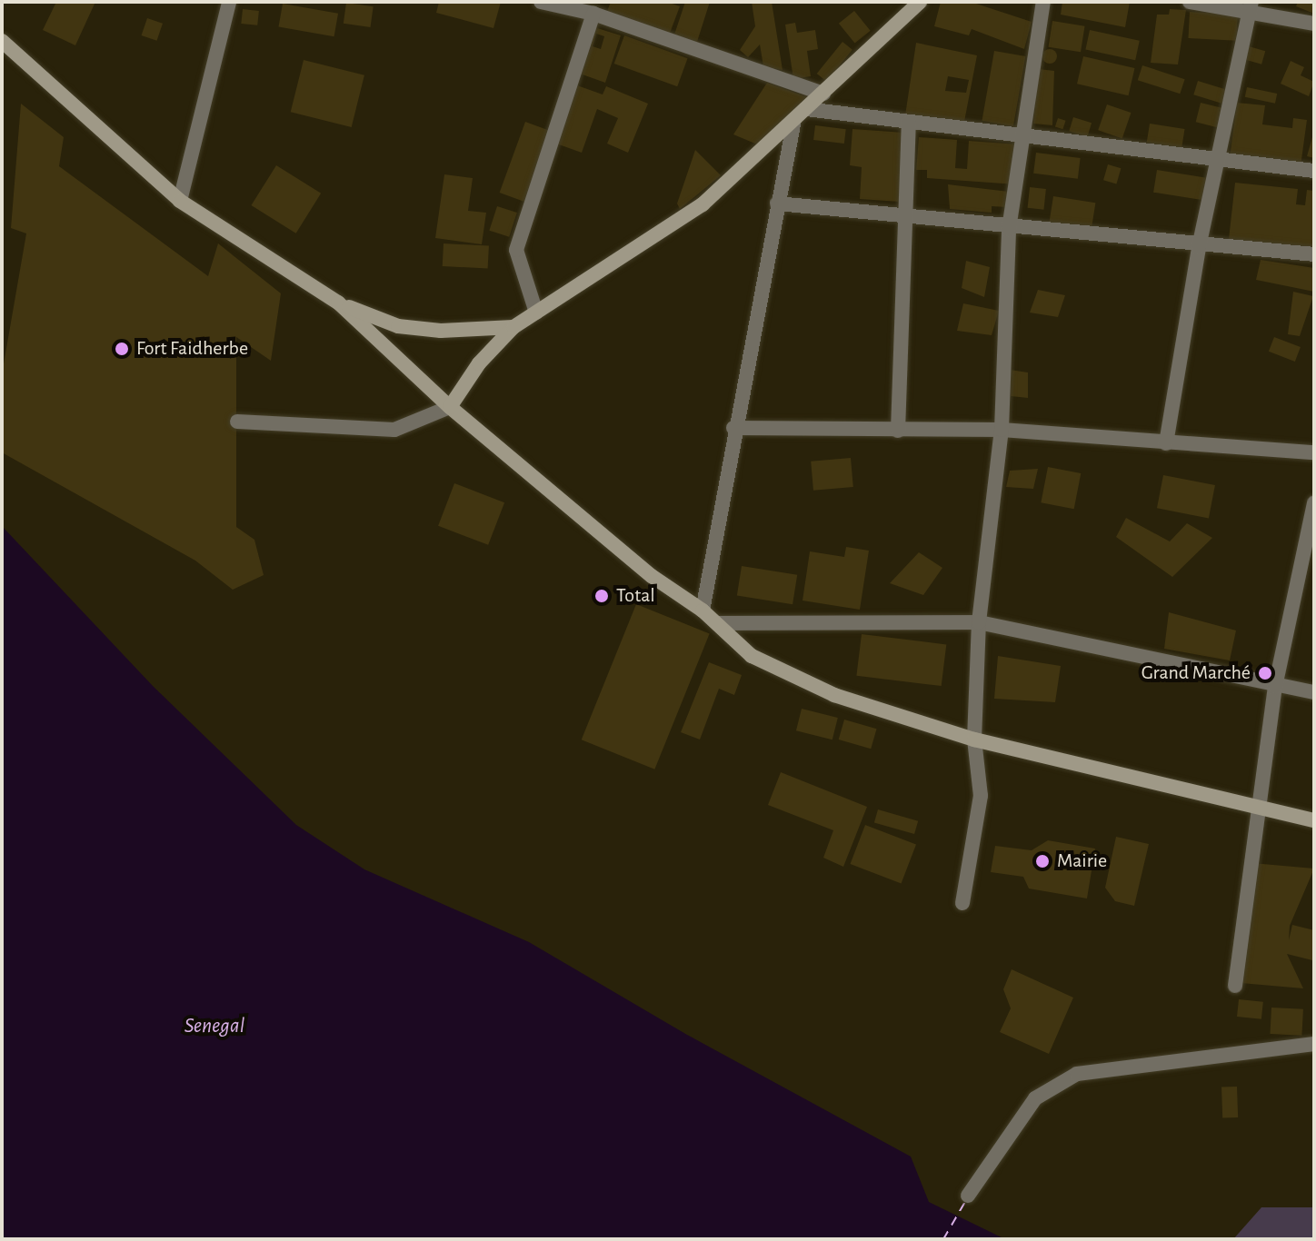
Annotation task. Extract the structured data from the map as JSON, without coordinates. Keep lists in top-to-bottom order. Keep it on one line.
{"water":["Senegal"],"places":["Fort Faidherbe","Total","Grand Marché","Mairie"]}
